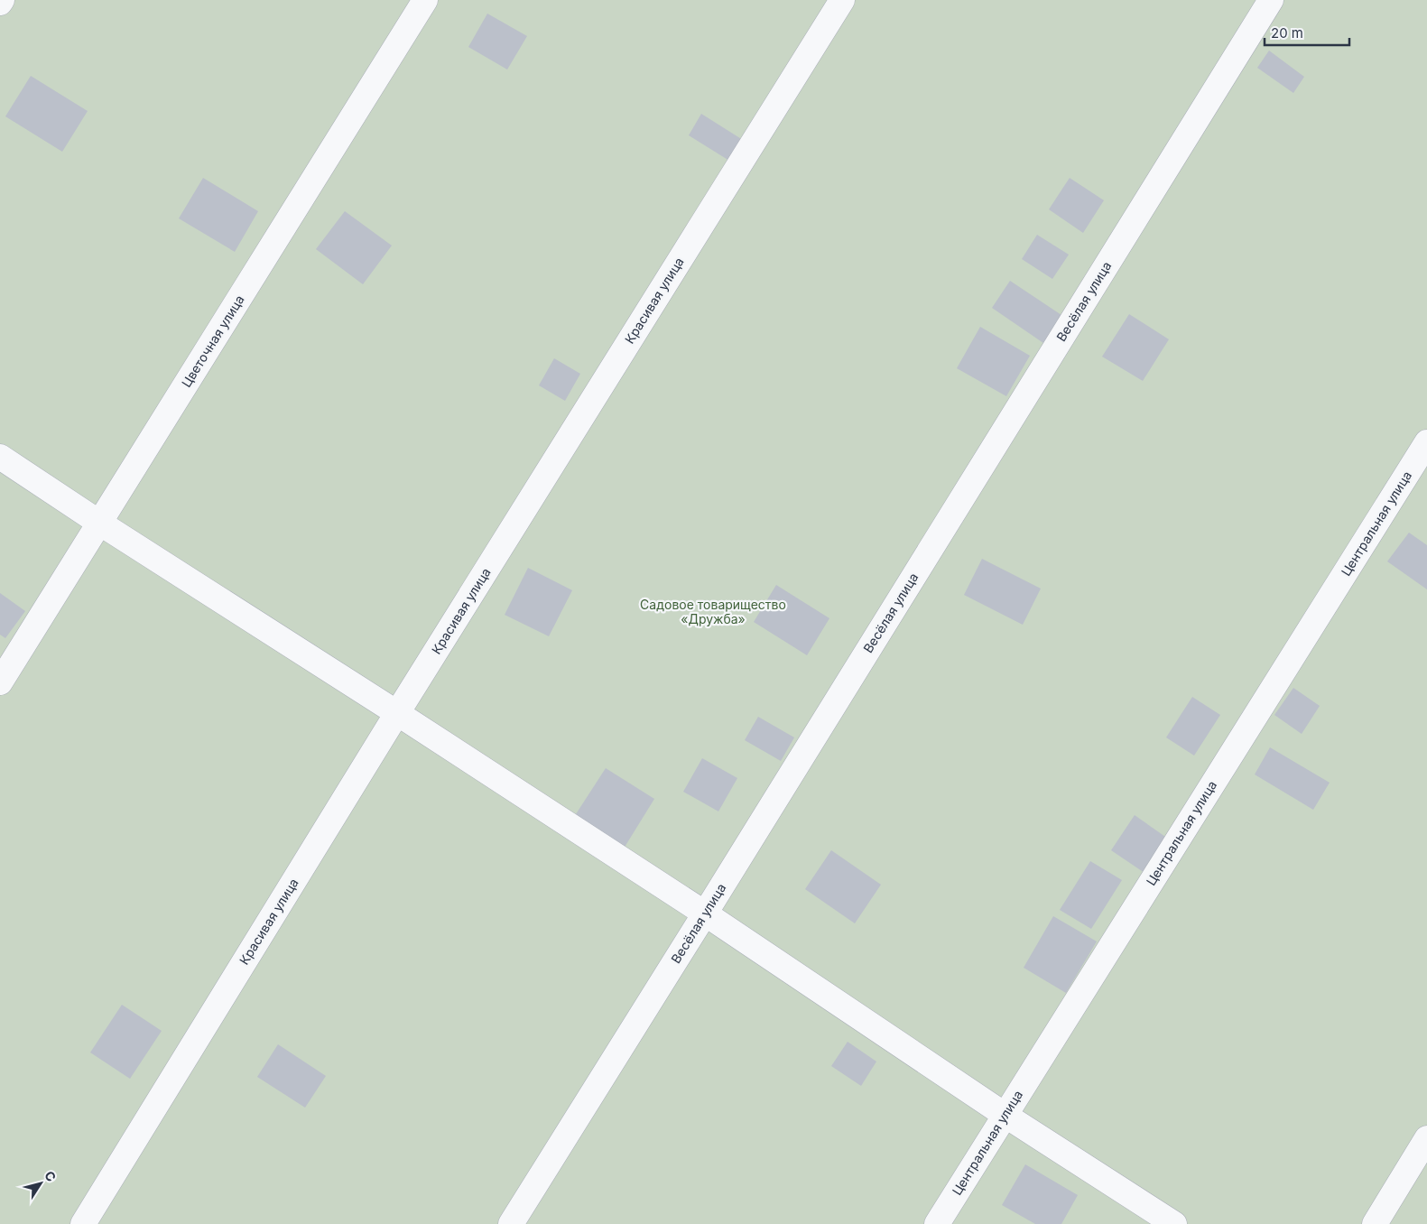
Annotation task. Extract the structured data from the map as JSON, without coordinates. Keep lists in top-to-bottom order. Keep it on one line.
{"streets":{"street":["Красивая улица","Весёлая улица","Цветочная улица","Центральная улица"]},"parks":["Садовое товарищество «Дружба»"],"scale_bar":"20 m","north":"top right"}
